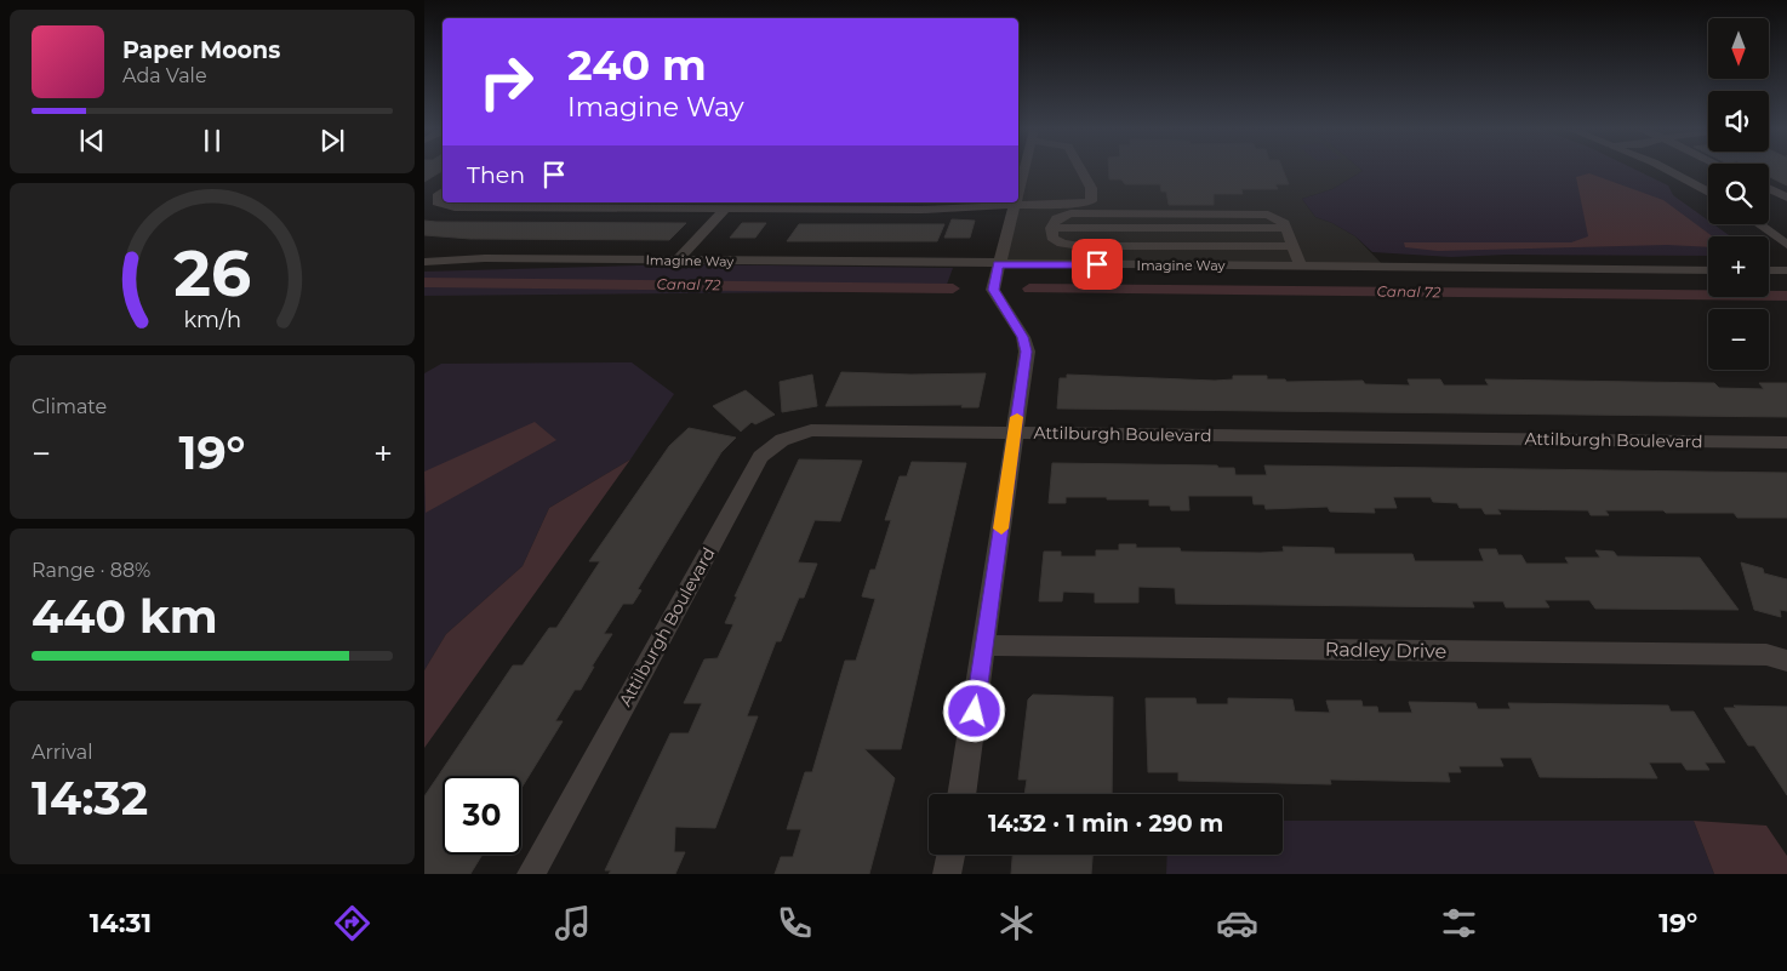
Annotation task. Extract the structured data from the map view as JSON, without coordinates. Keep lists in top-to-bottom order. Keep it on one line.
{"streets":{"street":["Imagine Way","Attilburgh Boulevard","Radley Drive"]},"water":["Canal 72"],"north":"bottom","page":{"map_buttons":["+","−"],"turn":["240 m","Imagine Way"],"song":["Paper Moons","Ada Vale"],"then":"Then","tile":["Climate",["Range · 88%","440 km"],["Arrival","14:32"]],"heat":["−","19°","+"],"limit":"30","trip":"14:32 · 1 min · 290 m","tabs":["14:31","19°"],"gauge":["26","km/h"]}}
